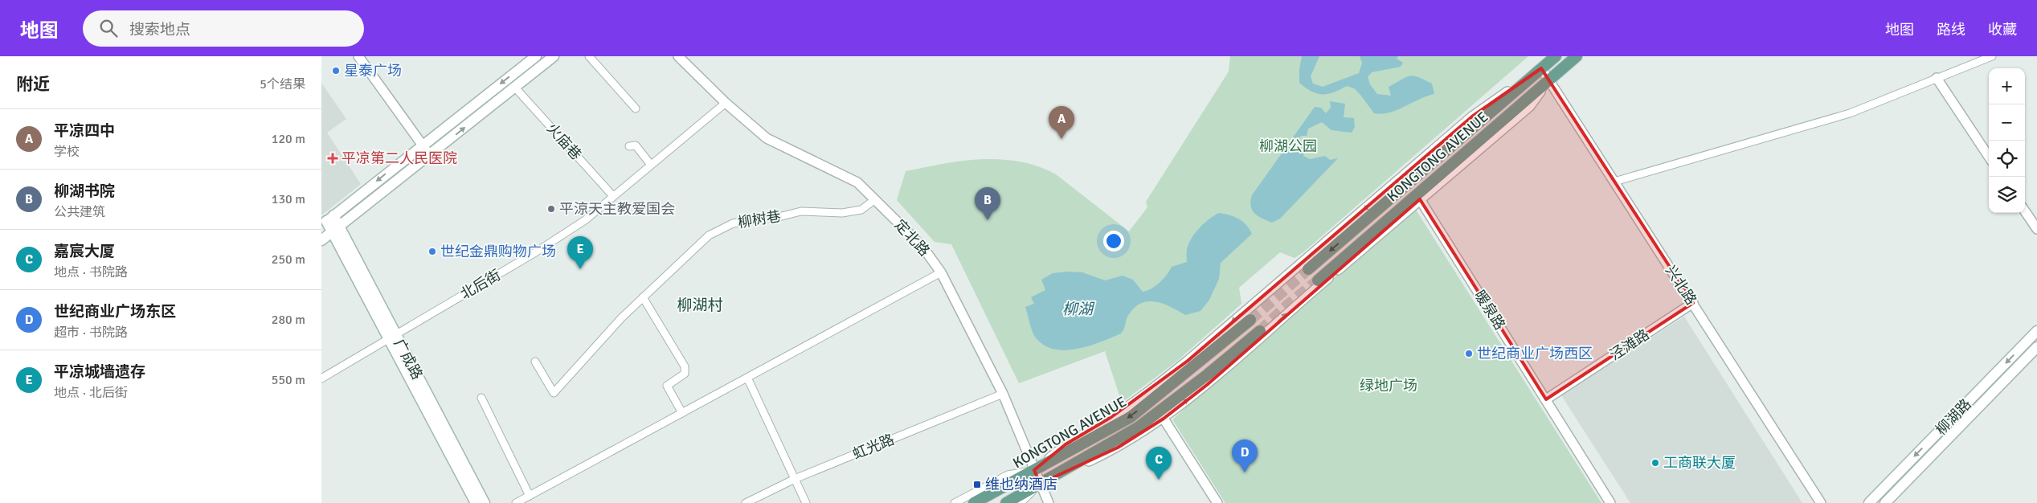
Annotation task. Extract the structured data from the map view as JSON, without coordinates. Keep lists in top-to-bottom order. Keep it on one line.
{"streets":{"main road":["KONGTONG AVENUE","广成路","柳湖路"],"street":["火庙巷","柳树巷","定北路","北后街","兴北路","暖泉路","泾滩路","虹光路"]},"crossings":[["火庙巷","北后街"],["KONGTONG AVENUE","定北路"],["KONGTONG AVENUE","兴北路"],["柳树巷","定北路"],["定北路","北后街"],["定北路","虹光路"],["北后街","广成路"],["兴北路","泾滩路"],["暖泉路","泾滩路"]],"districts":["柳湖村"],"water":["柳湖"],"parks":["柳湖公园","绿地广场"],"places":{"other":["星泰广场","平涼天主教爱国会","世纪金鼎购物广场","世纪商业广场西区","工商联大厦"],"health":["平凉第二人民医院"],"transit":["维也纳酒店"]},"page":{"header":"地图","search":"搜索地点","nav":["地图","路线","收藏"],"heading":["附近","5个结果"],"map_buttons":["+","−"],"pins":["A","B","E","D","C"],"list":[{"mark":"A","name":"平凉四中","note":"学校","value":"120 m"},{"mark":"B","name":"柳湖书院","note":"公共建筑","value":"130 m"},{"mark":"C","name":"嘉宸大厦","note":"地点 · 书院路","value":"250 m"},{"mark":"D","name":"世纪商业广场东区","note":"超市 · 书院路","value":"280 m"},{"mark":"E","name":"平凉城墙遗存","note":"地点 · 北后街","value":"550 m"}]}}
